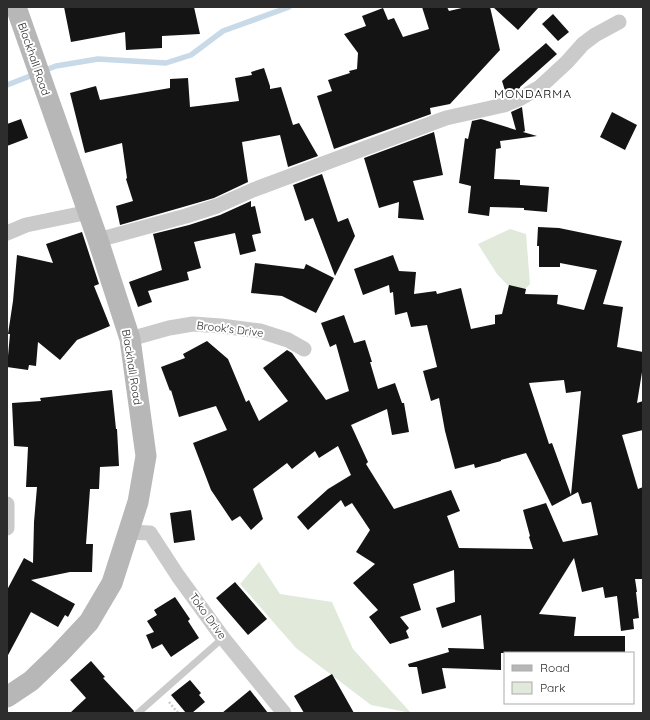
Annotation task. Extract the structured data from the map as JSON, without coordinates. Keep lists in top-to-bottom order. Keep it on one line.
{"streets":{"main road":["Blackhall Road"],"street":["Brook's Drive","Toko Drive"]},"crossings":[["Blackhall Road","Brook's Drive"],["Blackhall Road","Toko Drive"]],"districts":["MONDARMA"],"legend":["Road","Park"]}
